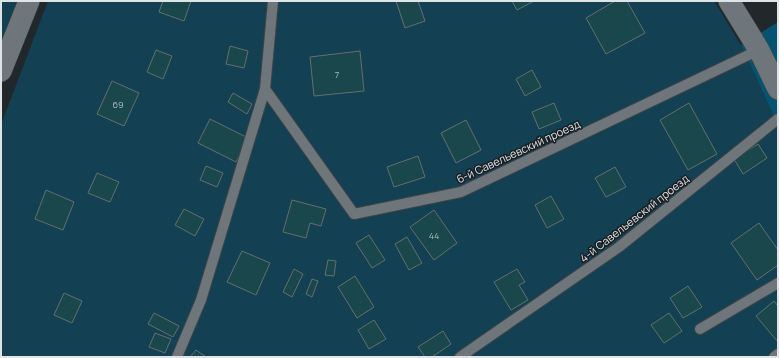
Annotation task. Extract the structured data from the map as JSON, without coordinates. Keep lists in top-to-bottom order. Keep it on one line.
{"streets":{"lane":["6-й Савельевский проезд","4-й Савельевский проезд"]},"house_numbers":["7","69","44"]}
